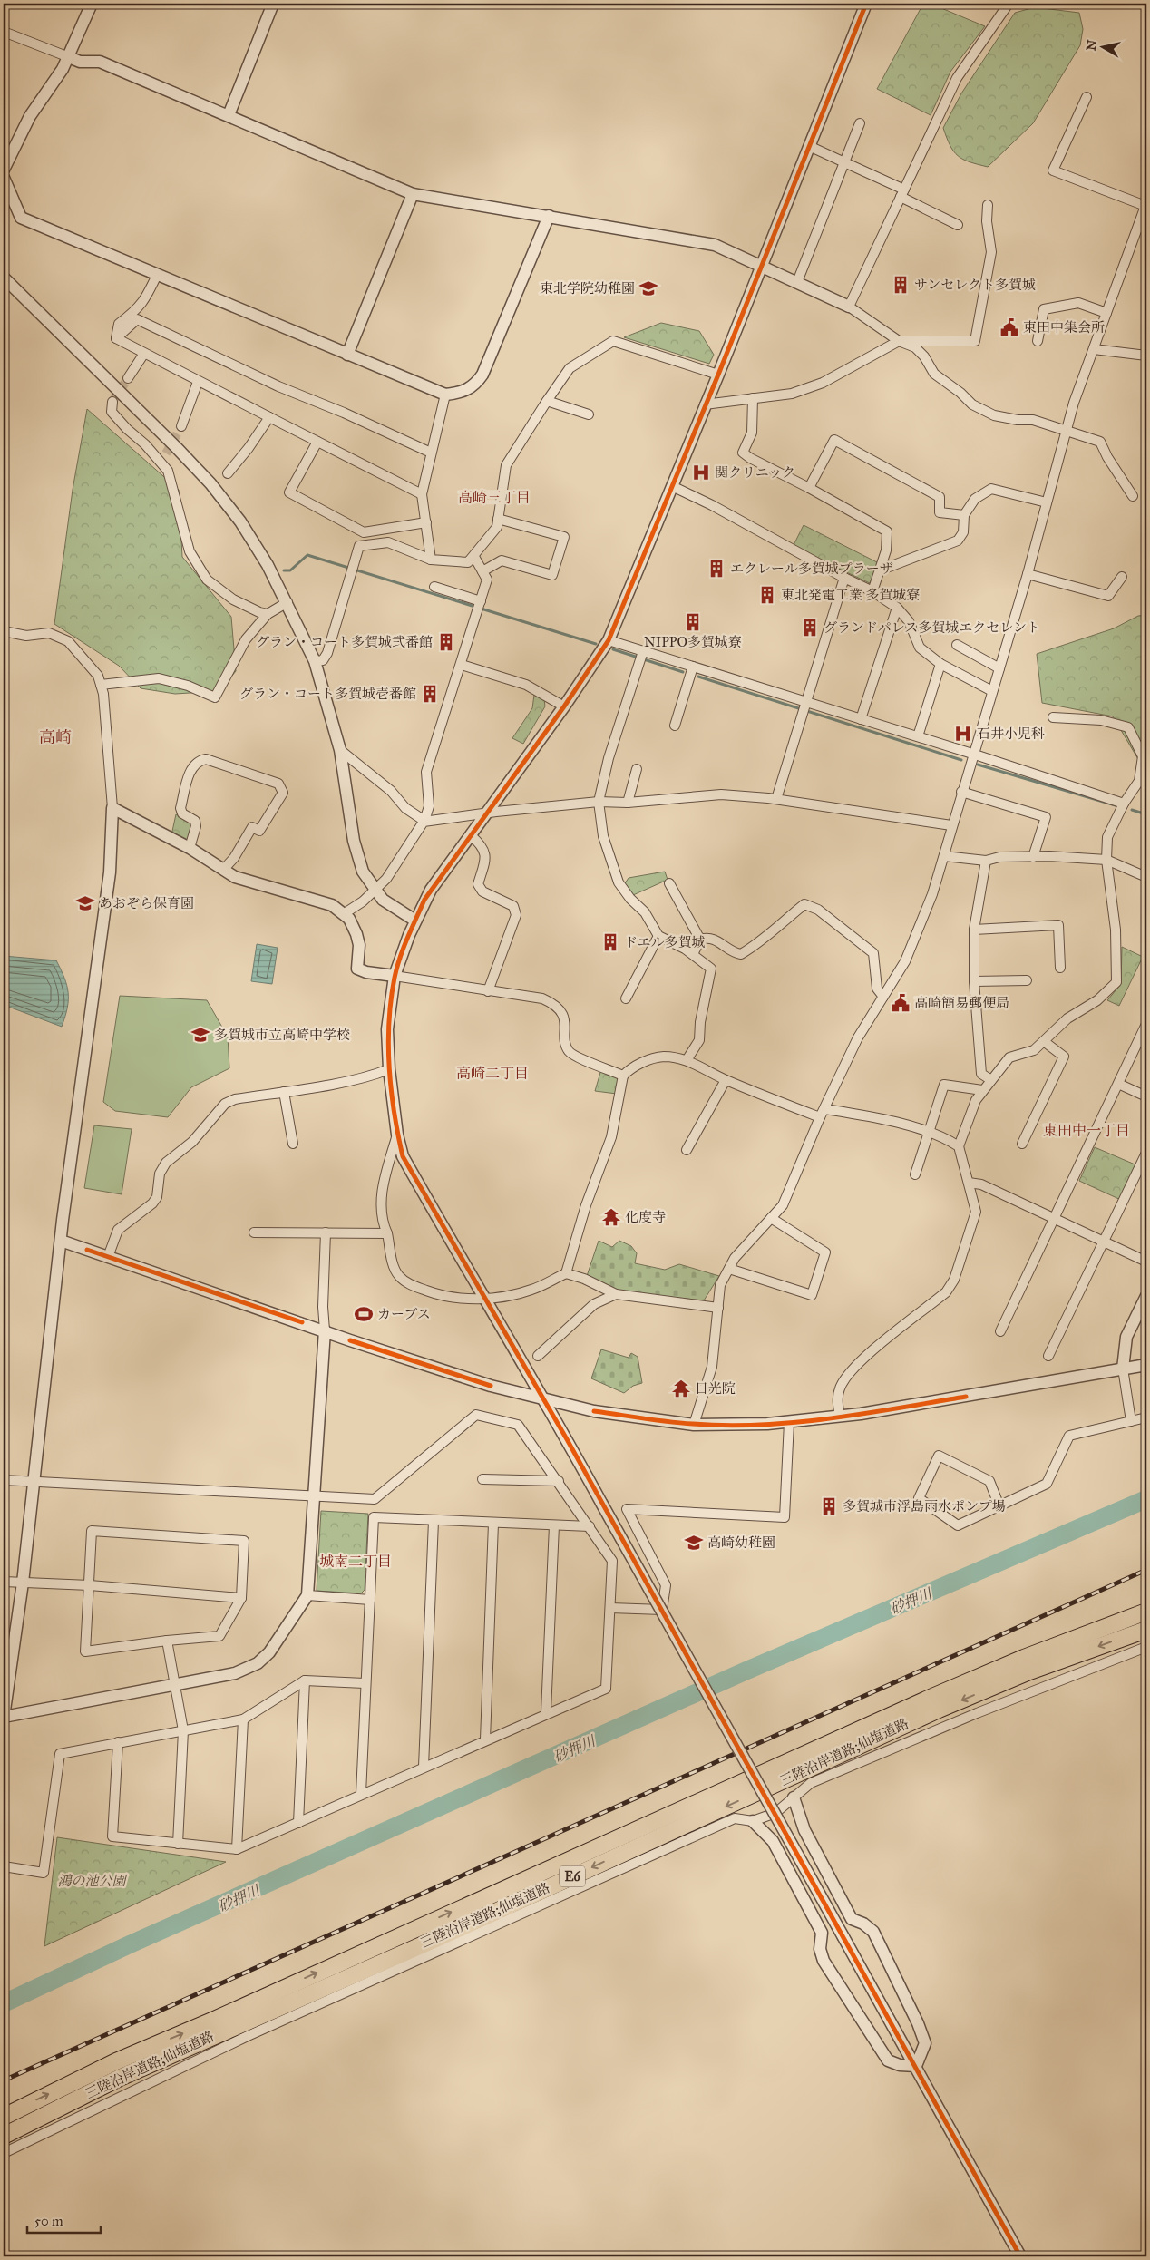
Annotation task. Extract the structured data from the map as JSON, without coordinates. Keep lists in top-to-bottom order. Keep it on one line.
{"streets":{"highway":["三陸沿岸道路;仙塩道路","E6"]},"districts":["高崎三丁目","高崎","高崎二丁目","東田中一丁目","城南二丁目"],"water":["砂押川"],"parks":["鴻の池公園"],"places":{"building":["サンセレクト多賀城","エクレール多賀城プラーザ","東北発電工業 多賀城寮","NIPPO多賀城寮","グランドパレス多賀城エクセレント","グラン・コート多賀城弐番館","グラン・コート多賀城壱番館","ドエル多賀城","多賀城市浮島雨水ポンプ場"],"school or university":["東北学院幼稚園","あおぞら保育園","多賀城市立高崎中学校","高崎幼稚園"],"public building":["東田中集会所","高崎簡易郵便局"],"hospital":["関クリニック","石井小児科"],"temple":["化度寺","日光院"],"sports":["カーブス"]},"scale_bar":"50 m","north":"left"}
